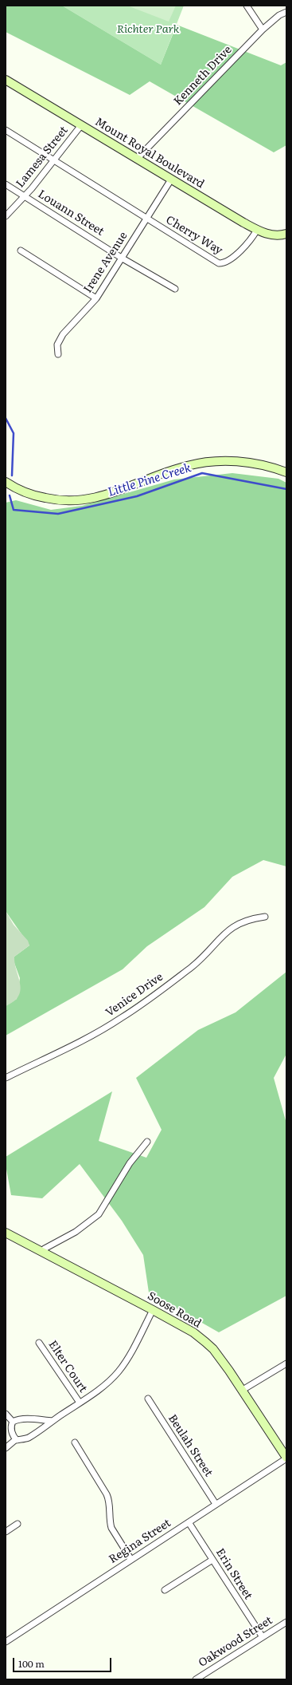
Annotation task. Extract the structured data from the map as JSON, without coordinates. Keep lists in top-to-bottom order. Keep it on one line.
{"streets":{"street":["Kenneth Drive","Mount Royal Boulevard","Lamesa Street","Louann Street","Cherry Way","Irene Avenue","Venice Drive","Soose Road","Elter Court","Beulah Street","Regina Street","Erin Street","Oakwood Street"]},"crossings":[["Kenneth Drive","Mount Royal Boulevard"],["Mount Royal Boulevard","Lamesa Street"],["Mount Royal Boulevard","Cherry Way"],["Mount Royal Boulevard","Irene Avenue"],["Lamesa Street","Louann Street"],["Louann Street","Irene Avenue"],["Cherry Way","Irene Avenue"],["Soose Road","Regina Street"],["Beulah Street","Regina Street"],["Regina Street","Erin Street"],["Erin Street","Oakwood Street"]],"water":["Little Pine Creek"],"parks":["Richter Park"],"scale_bar":"100 m"}
